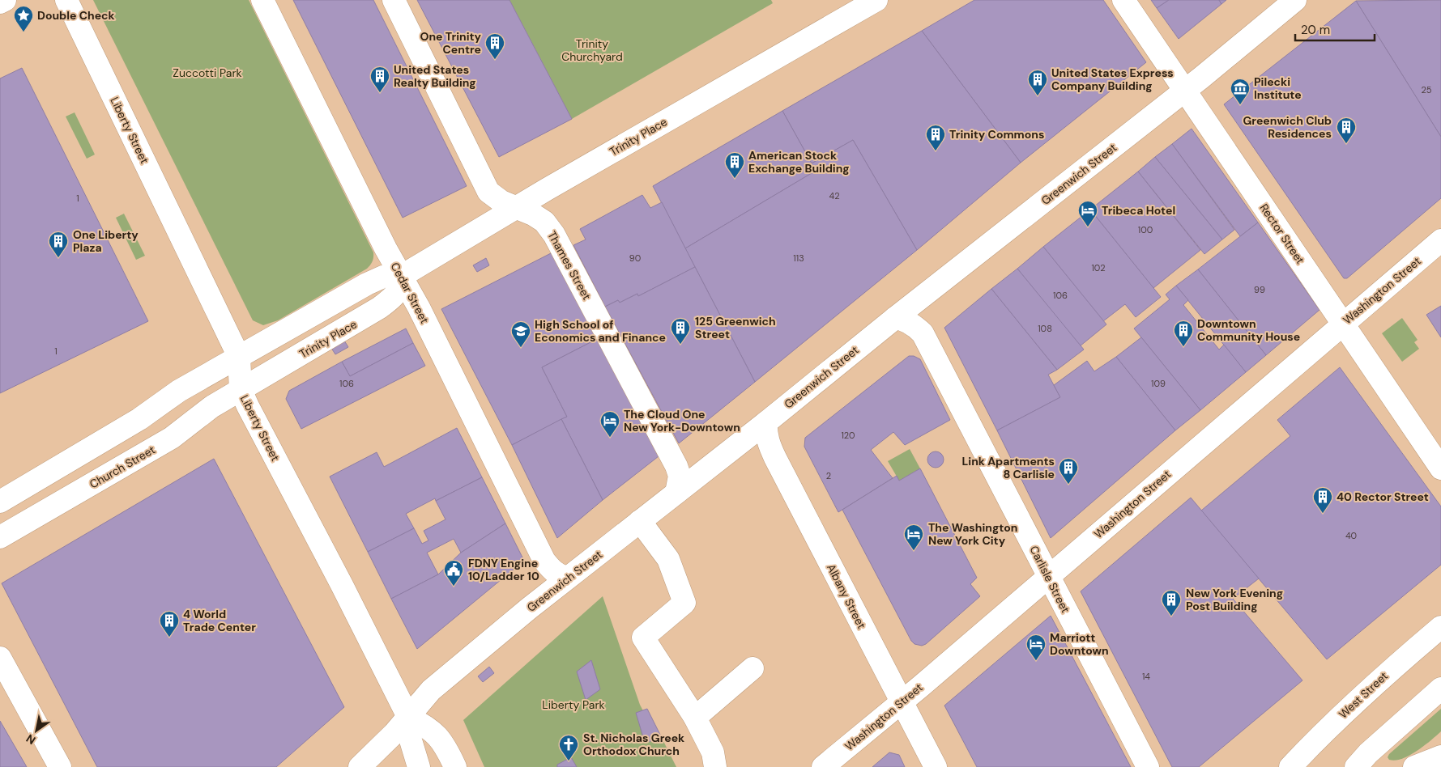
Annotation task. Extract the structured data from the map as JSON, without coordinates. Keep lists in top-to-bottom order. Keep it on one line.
{"streets":{"main road":["Liberty Street","Trinity Place","Greenwich Street","Rector Street","Thames Street","Washington Street","Cedar Street","Church Street","Carlisle Street","Albany Street","West Street"]},"crossings":[["Liberty Street","Trinity Place"],["Liberty Street","Greenwich Street"],["Liberty Street","Church Street"],["Trinity Place","Thames Street"],["Trinity Place","Cedar Street"],["Trinity Place","Church Street"],["Greenwich Street","Rector Street"],["Greenwich Street","Thames Street"],["Greenwich Street","Cedar Street"],["Greenwich Street","Carlisle Street"],["Greenwich Street","Albany Street"],["Rector Street","Washington Street"],["Washington Street","Carlisle Street"],["Washington Street","Albany Street"]],"parks":["Trinity Churchyard","Zuccotti Park","Liberty Park"],"places":{"place":["Double Check"],"building":["One Trinity Centre","United States Realty Building","United States Express Company Building","Greenwich Club Residences","Trinity Commons","American Stock Exchange Building","One Liberty Plaza","125 Greenwich Street","Downtown Community House","Link Apartments 8 Carlisle","40 Rector Street","New York Evening Post Building","4 World Trade Center"],"museum":["Pilecki Institute"],"hotel":["Tribeca Hotel","The Cloud One New York-Downtown","The Washington New York City","Marriott Downtown"],"school or university":["High School of Economics and Finance"],"public building":["FDNY Engine 10/Ladder 10"],"church":["St. Nicholas Greek Orthodox Church"]},"house_numbers":["25","42","1","100","90","113","102","99","106","108","1","106","109","120","2","40","14"],"scale_bar":"20 m","north":"bottom left"}
